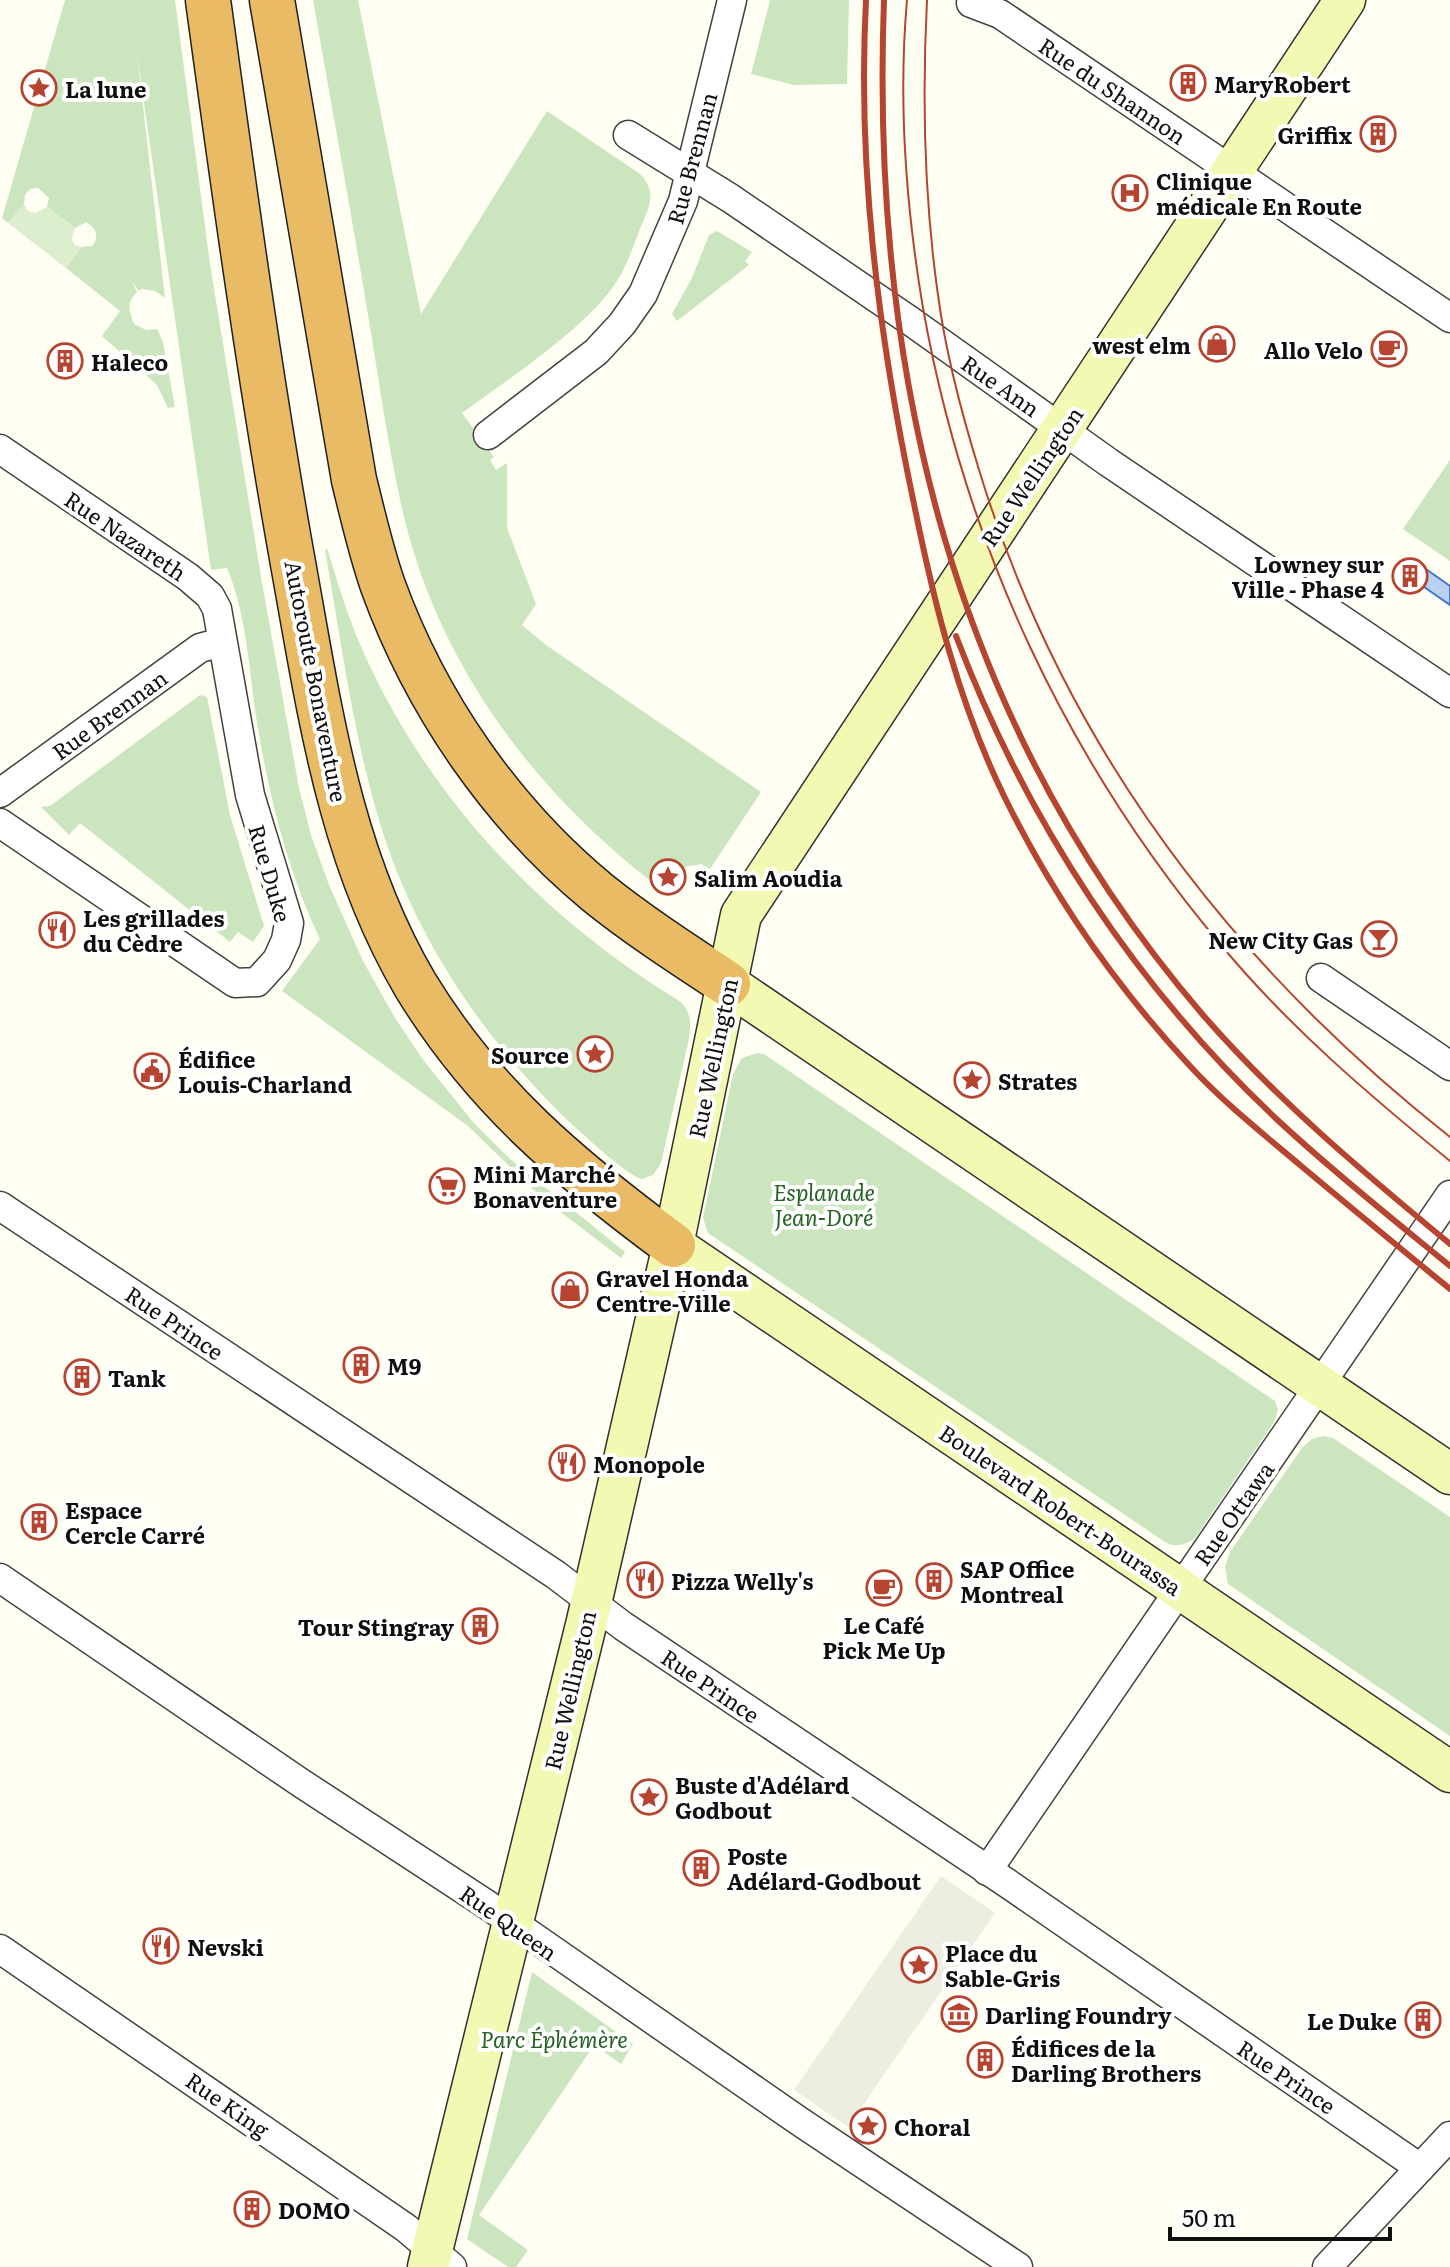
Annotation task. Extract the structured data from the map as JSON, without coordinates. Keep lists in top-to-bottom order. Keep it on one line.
{"streets":{"highway":["Autoroute Bonaventure"],"street":["Rue du Shannon","Rue Brennan","Rue Ann","Rue Wellington","Rue Nazareth","Rue Duke","Rue Prince","Boulevard Robert-Bourassa","Rue Ottawa","Rue Queen","Rue King"]},"crossings":[["Rue du Shannon","Rue Wellington"],["Rue Brennan","Rue Ann"],["Rue Brennan","Rue Nazareth"],["Rue Brennan","Rue Duke"],["Rue Ann","Rue Wellington"],["Rue Wellington","Autoroute Bonaventure"],["Rue Wellington","Rue Prince"],["Rue Wellington","Boulevard Robert-Bourassa"],["Rue Wellington","Rue Queen"],["Rue Wellington","Rue King"],["Rue Nazareth","Rue Duke"],["Autoroute Bonaventure","Boulevard Robert-Bourassa"],["Rue Prince","Rue Ottawa"],["Boulevard Robert-Bourassa","Rue Ottawa"]],"parks":["Esplanade Jean-Doré","Parc Éphémère"],"places":{"building":["MaryRobert","Griffix","Haleco","Lowney sur Ville - Phase 4","M9","Tank","Espace Cercle Carré","SAP Office Montreal","Tour Stingray","Poste Adélard-Godbout","Le Duke","Édifices de la Darling Brothers","DOMO"],"place":["La lune","Salim Aoudia","Source","Strates","Buste d'Adélard Godbout","Place du Sable-Gris","Choral"],"hospital":["Clinique médicale En Route"],"shop":["west elm","Gravel Honda Centre-Ville"],"cafe":["Allo Velo","Le Café Pick Me Up"],"restaurant":["Les grillades du Cèdre","Monopole","Pizza Welly's","Nevski"],"bar":["New City Gas"],"public building":["Édifice Louis-Charland"],"supermarket":["Mini Marché Bonaventure"],"museum":["Darling Foundry"]},"scale_bar":"50 m"}
